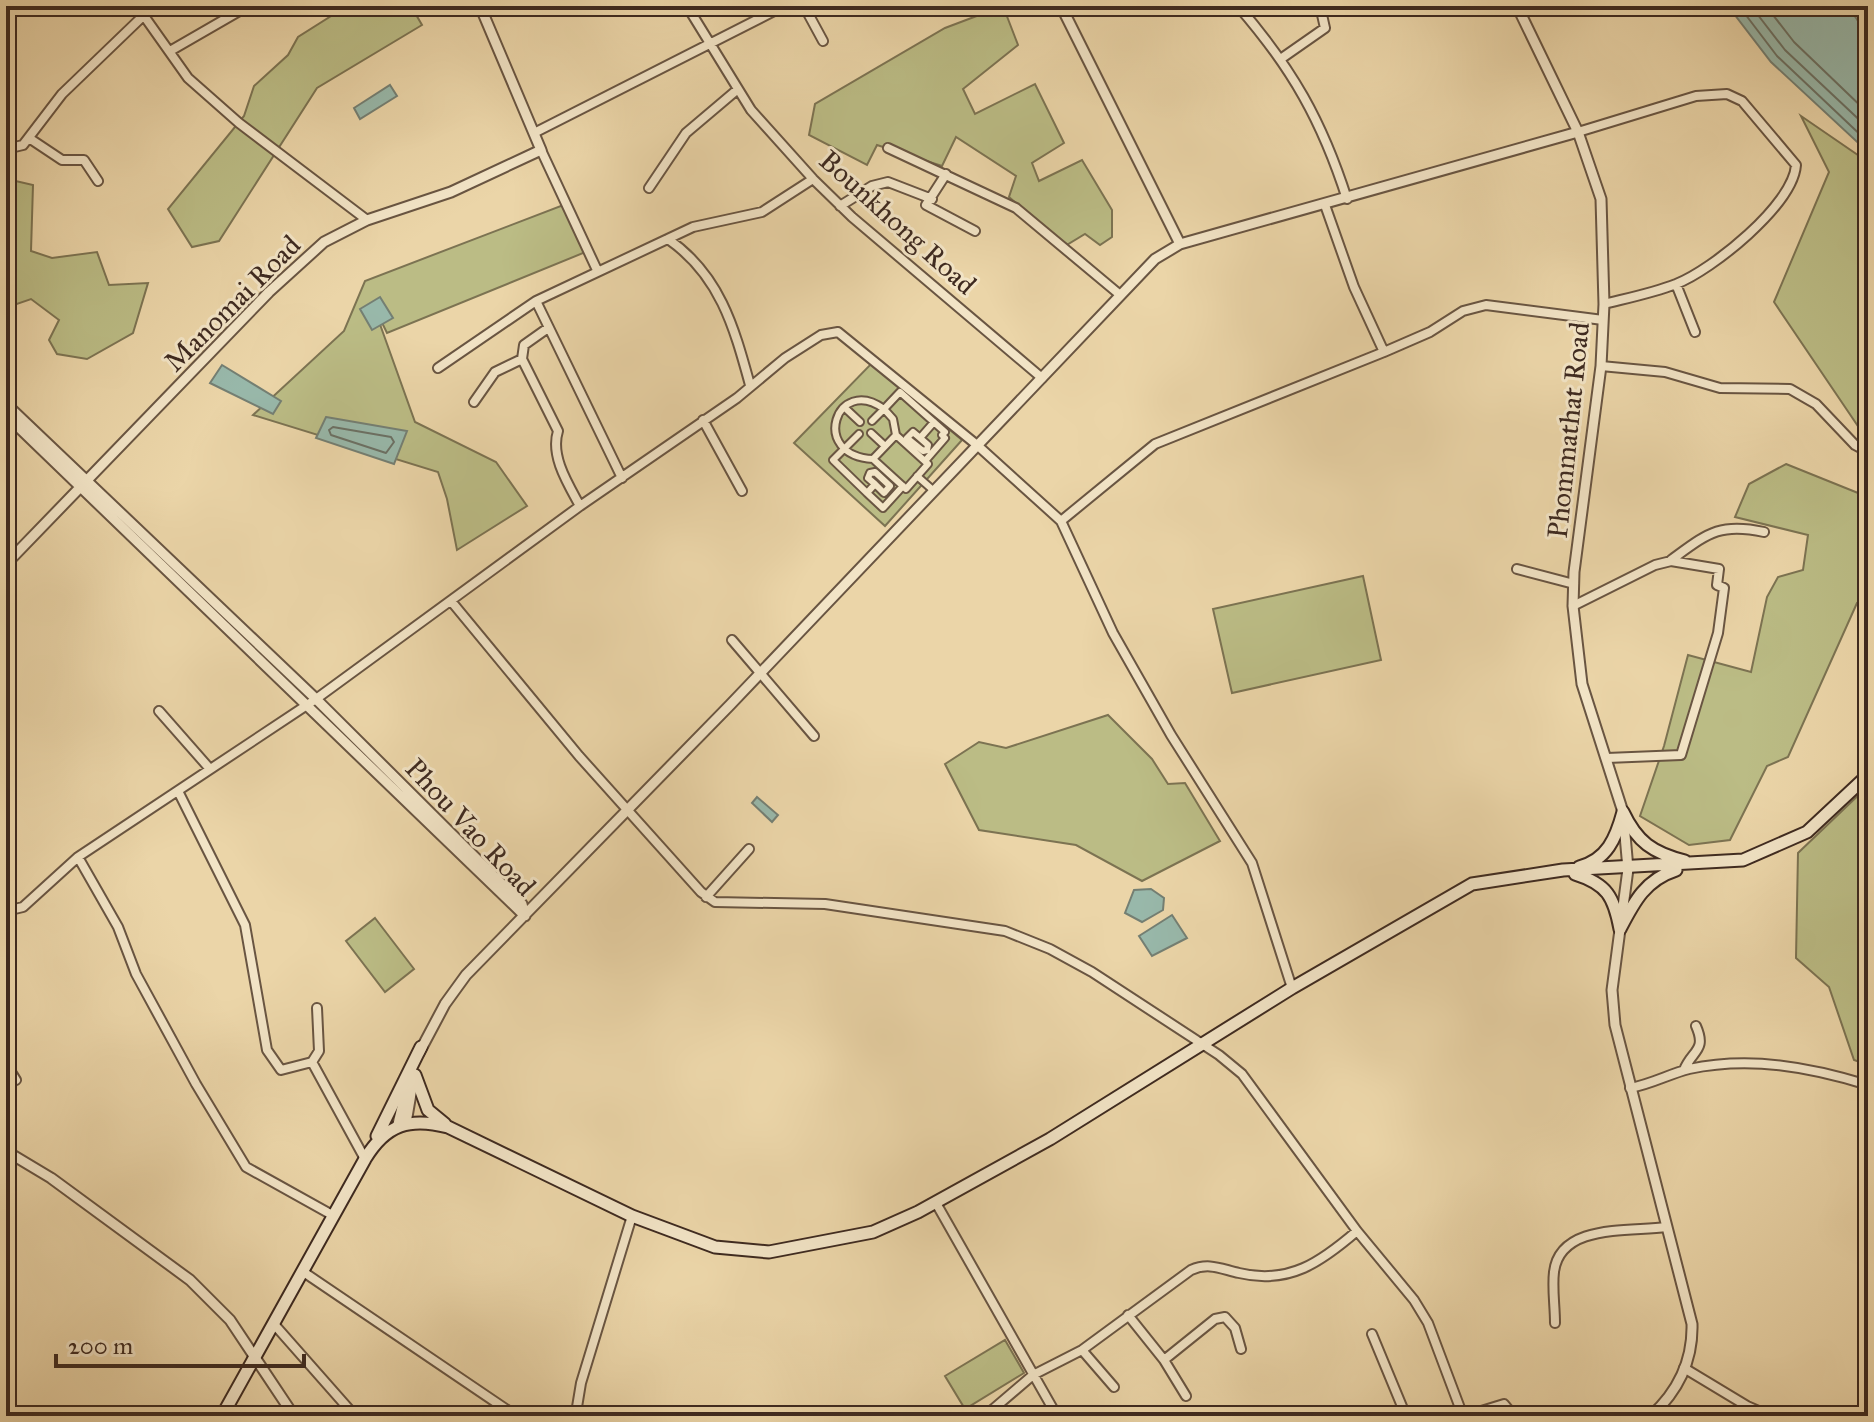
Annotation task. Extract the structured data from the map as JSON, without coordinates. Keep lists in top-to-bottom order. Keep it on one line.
{"streets":{"street":["Bounkhong Road","Manomai Road","Phommathat Road","Phou Vao Road"]},"crossings":[["Manomai Road","Phou Vao Road"]],"scale_bar":"200 m"}
